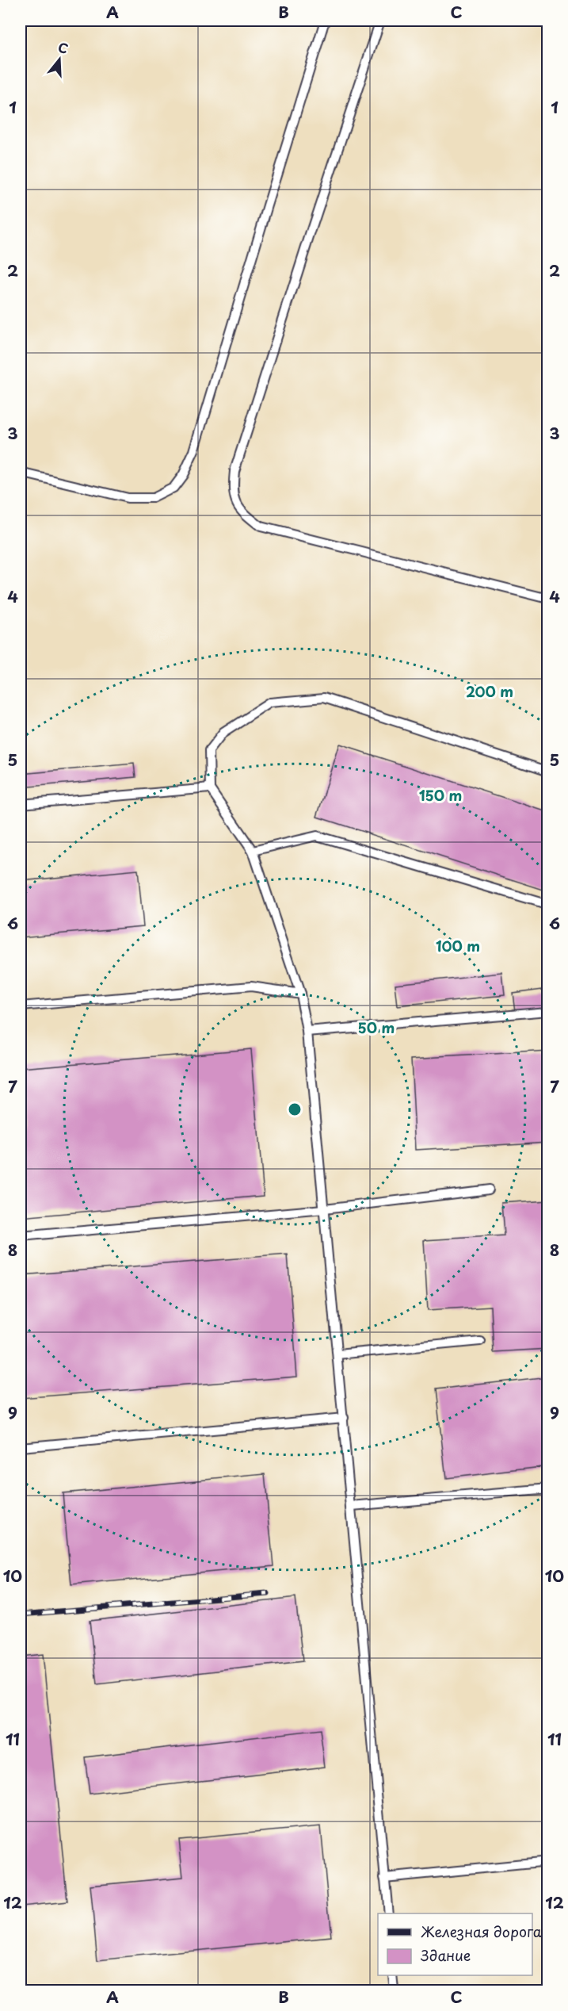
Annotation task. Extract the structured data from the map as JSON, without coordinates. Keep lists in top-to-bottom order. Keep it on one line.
{"legend":["Железная дорога","Здание"],"north":"top","grid":{"columns":["A","B","C"],"rows":["1","2","3","4","5","6","7","8","9","10","11","12"]},"rings":["200 m","150 m","100 m","50 m"]}
